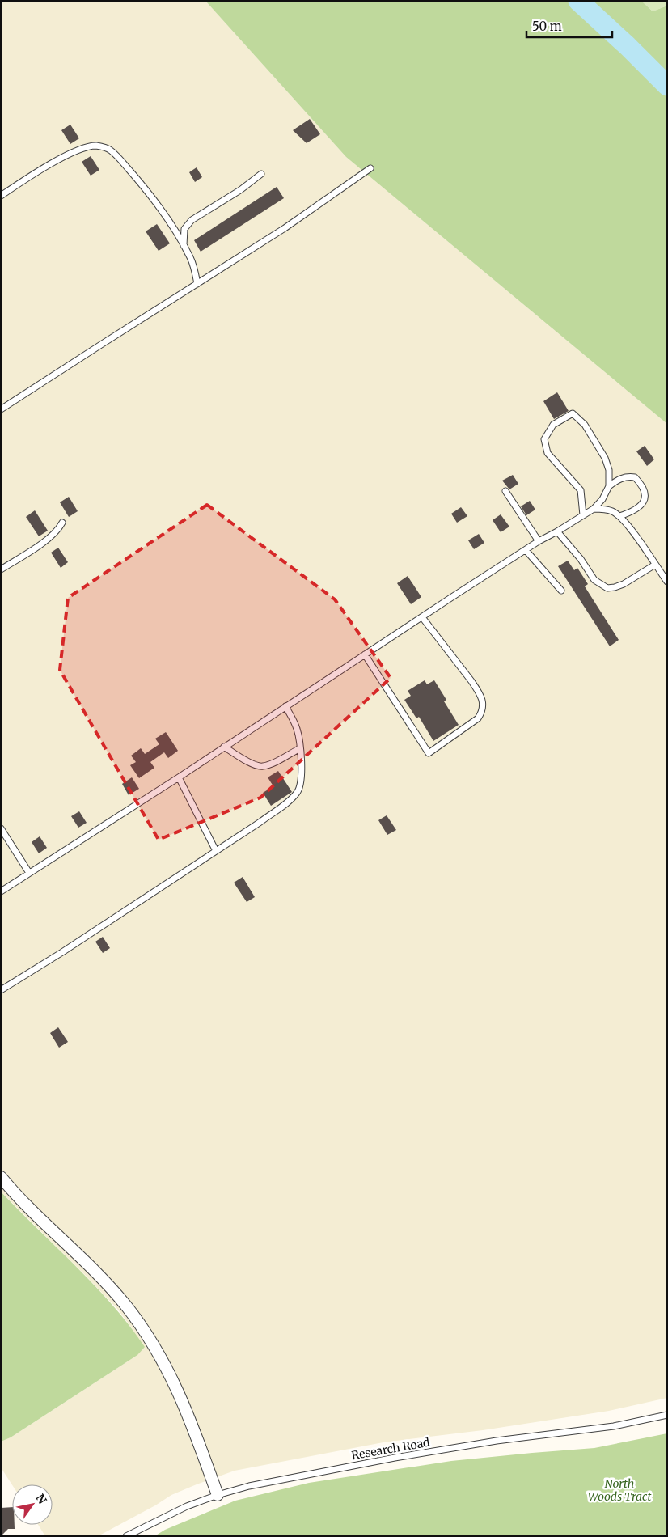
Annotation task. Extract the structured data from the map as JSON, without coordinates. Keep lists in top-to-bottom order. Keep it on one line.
{"streets":{"lane":["Research Road"]},"parks":["North Woods Tract"],"scale_bar":"50 m","north":"top right"}
